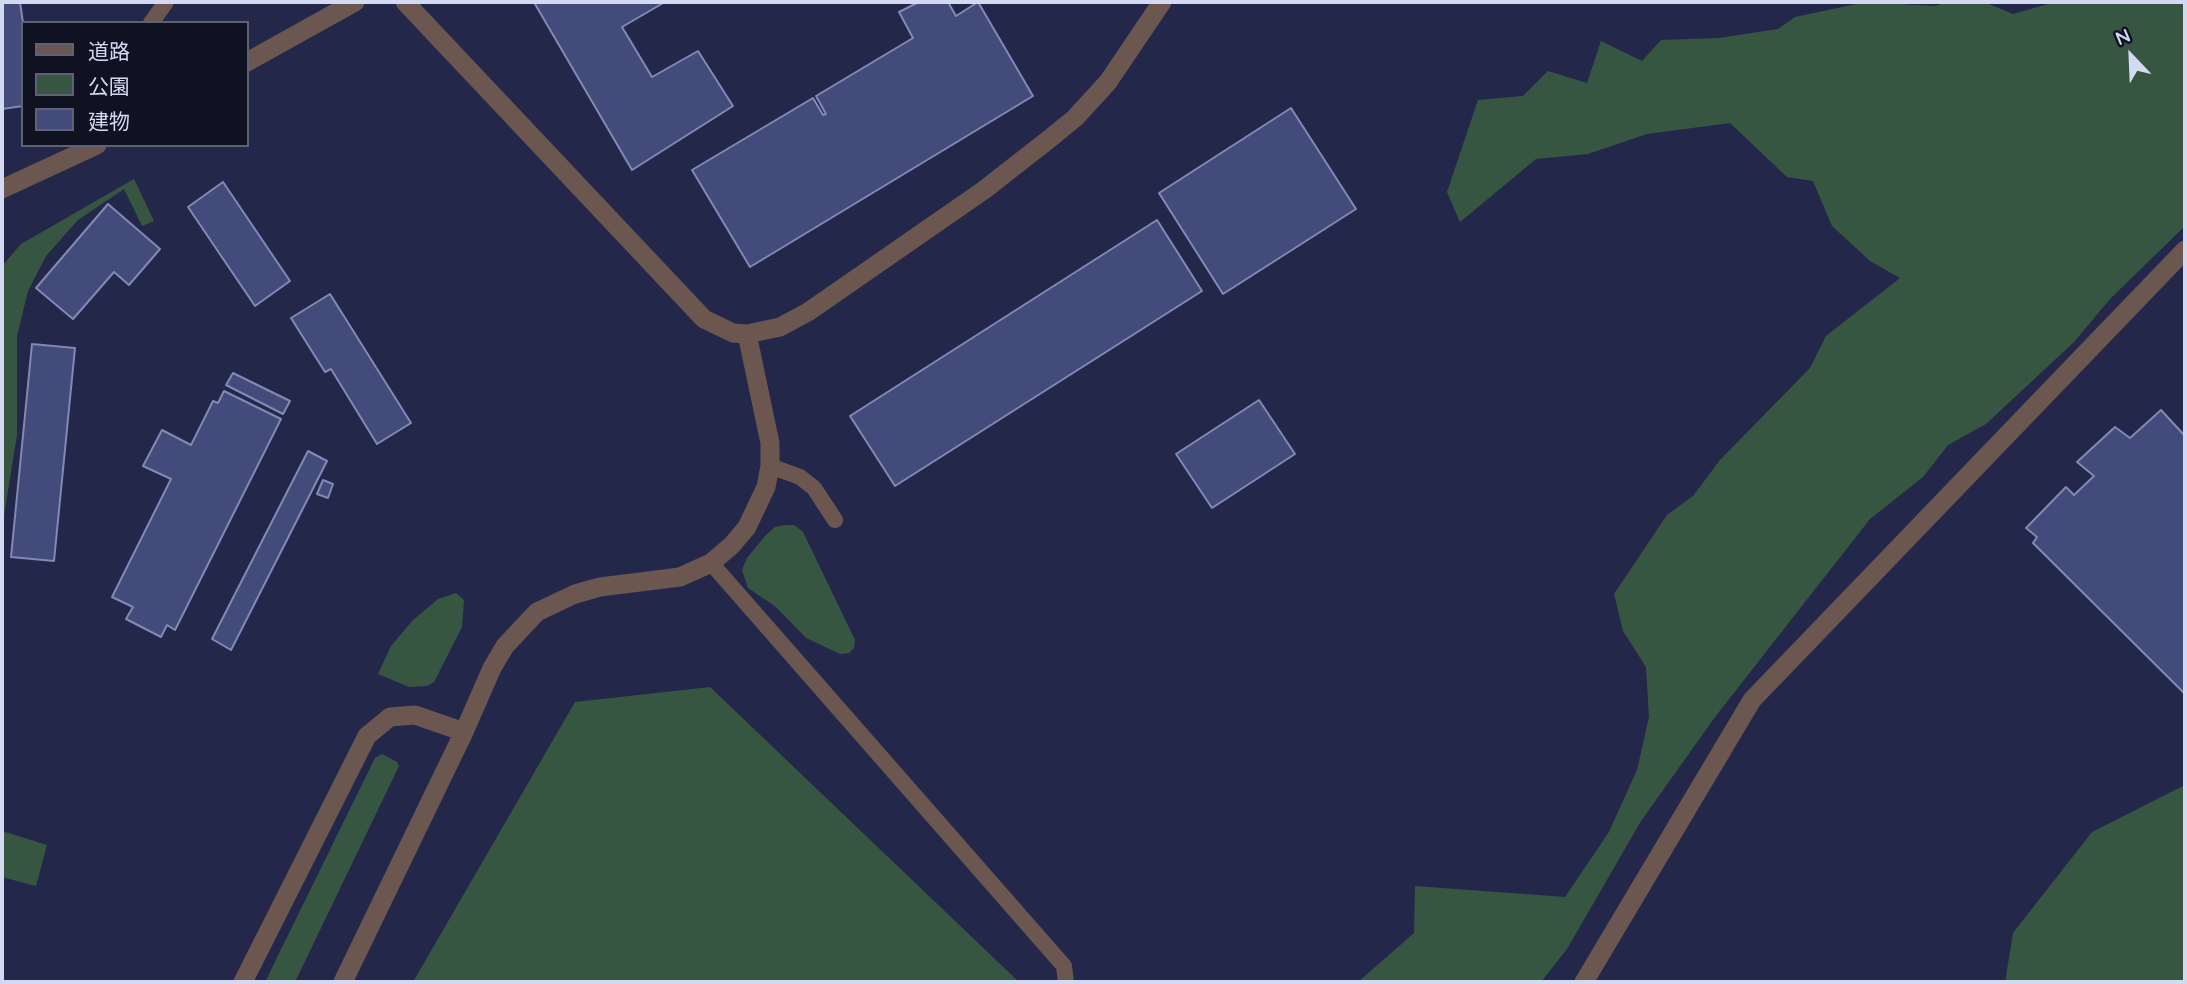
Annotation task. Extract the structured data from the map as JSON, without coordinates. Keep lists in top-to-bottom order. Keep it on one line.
{"legend":["道路","公園","建物"],"north":"top left"}
